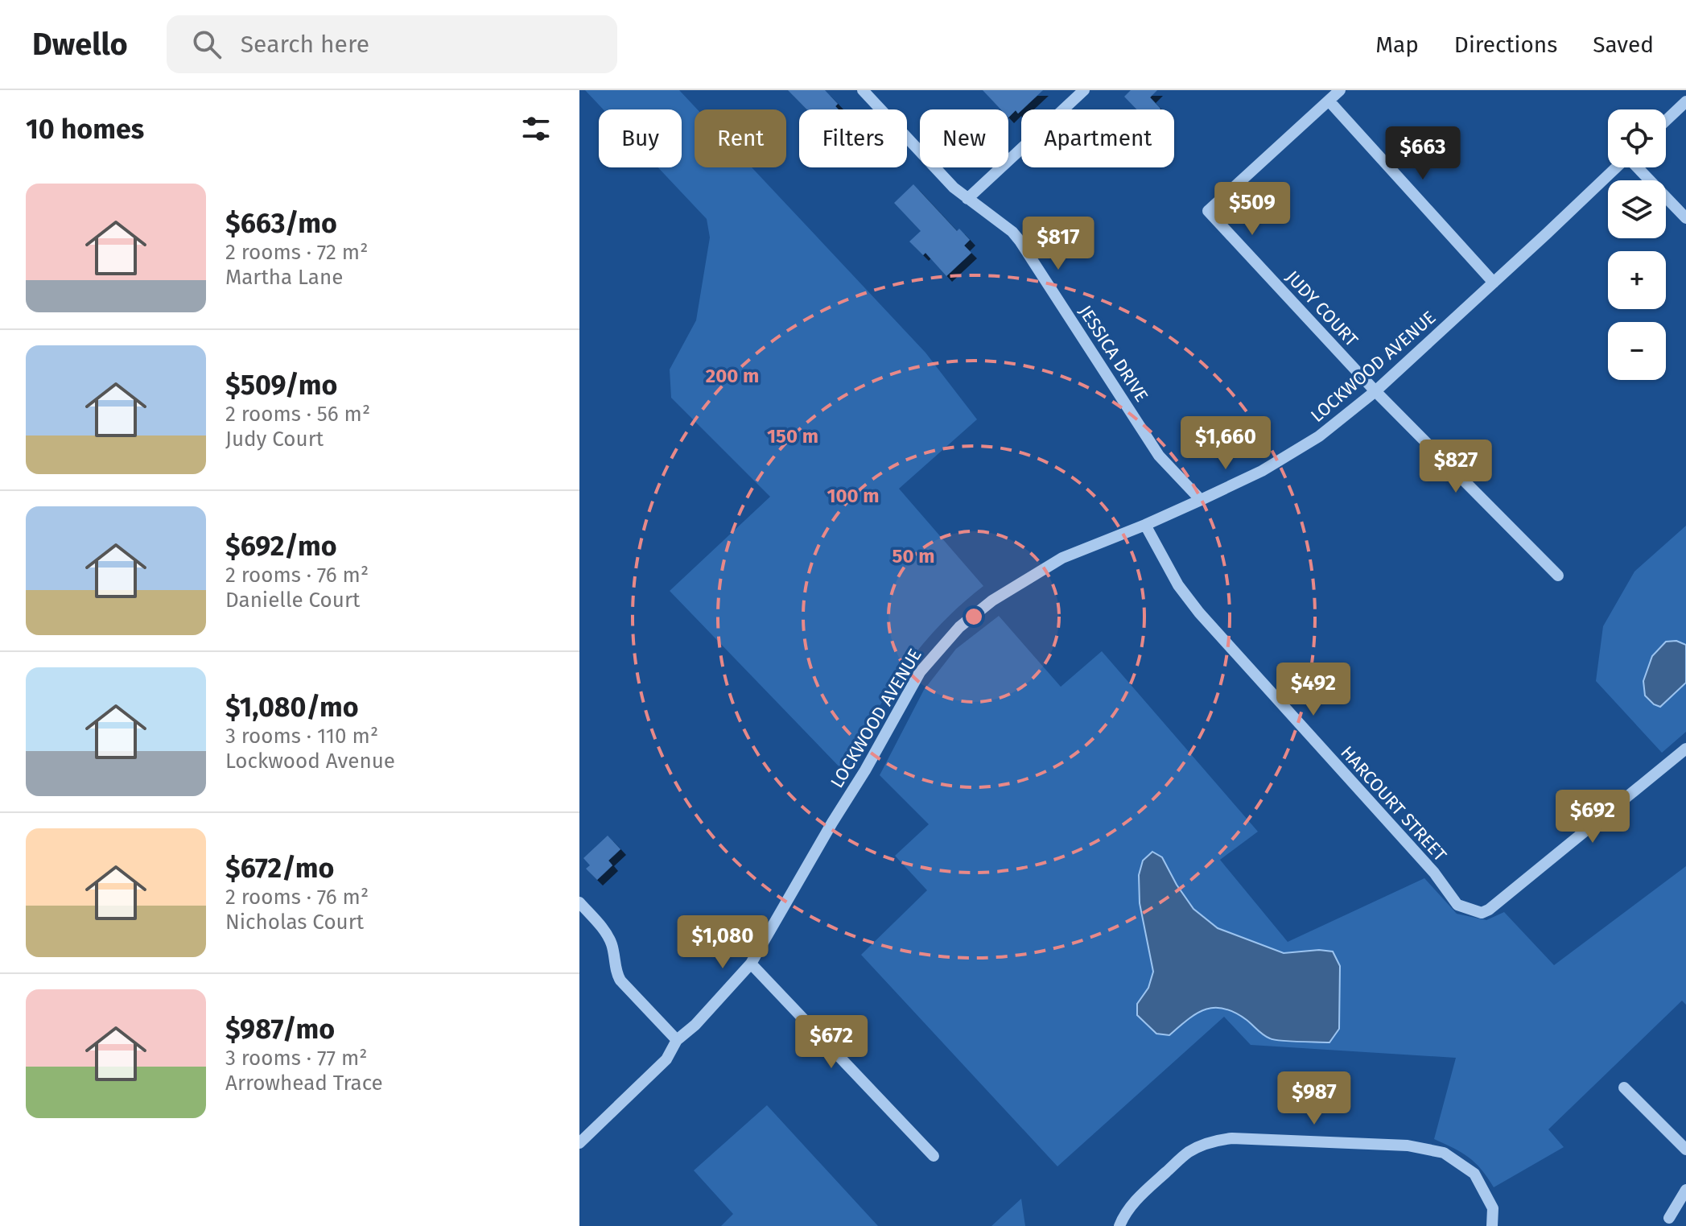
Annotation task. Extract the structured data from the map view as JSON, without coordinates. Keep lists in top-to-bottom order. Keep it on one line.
{"streets":{"street":["JUDY COURT","JESSICA DRIVE","LOCKWOOD AVENUE","HARCOURT STREET"]},"crossings":[["JUDY COURT","LOCKWOOD AVENUE"],["JESSICA DRIVE","LOCKWOOD AVENUE"],["LOCKWOOD AVENUE","HARCOURT STREET"]],"page":{"header":"Dwello","search":"Search here","nav":["Map","Directions","Saved"],"heading":"10 homes","map_buttons":["+","−"],"chip":["Buy","Rent","Filters","New","Apartment"],"price":["$663","$509","$817","$1,660","$827","$492","$692","$1,080","$672","$987"],"list":[{"name":"$663/mo","note":"2 rooms · 72 m² · Martha Lane"},{"name":"$509/mo","note":"2 rooms · 56 m² · Judy Court"},{"name":"$692/mo","note":"2 rooms · 76 m² · Danielle Court"},{"name":"$1,080/mo","note":"3 rooms · 110 m² · Lockwood Avenue"},{"name":"$672/mo","note":"2 rooms · 76 m² · Nicholas Court"},{"name":"$987/mo","note":"3 rooms · 77 m² · Arrowhead Trace"}]},"rings":["200 m","150 m","100 m","50 m"]}
